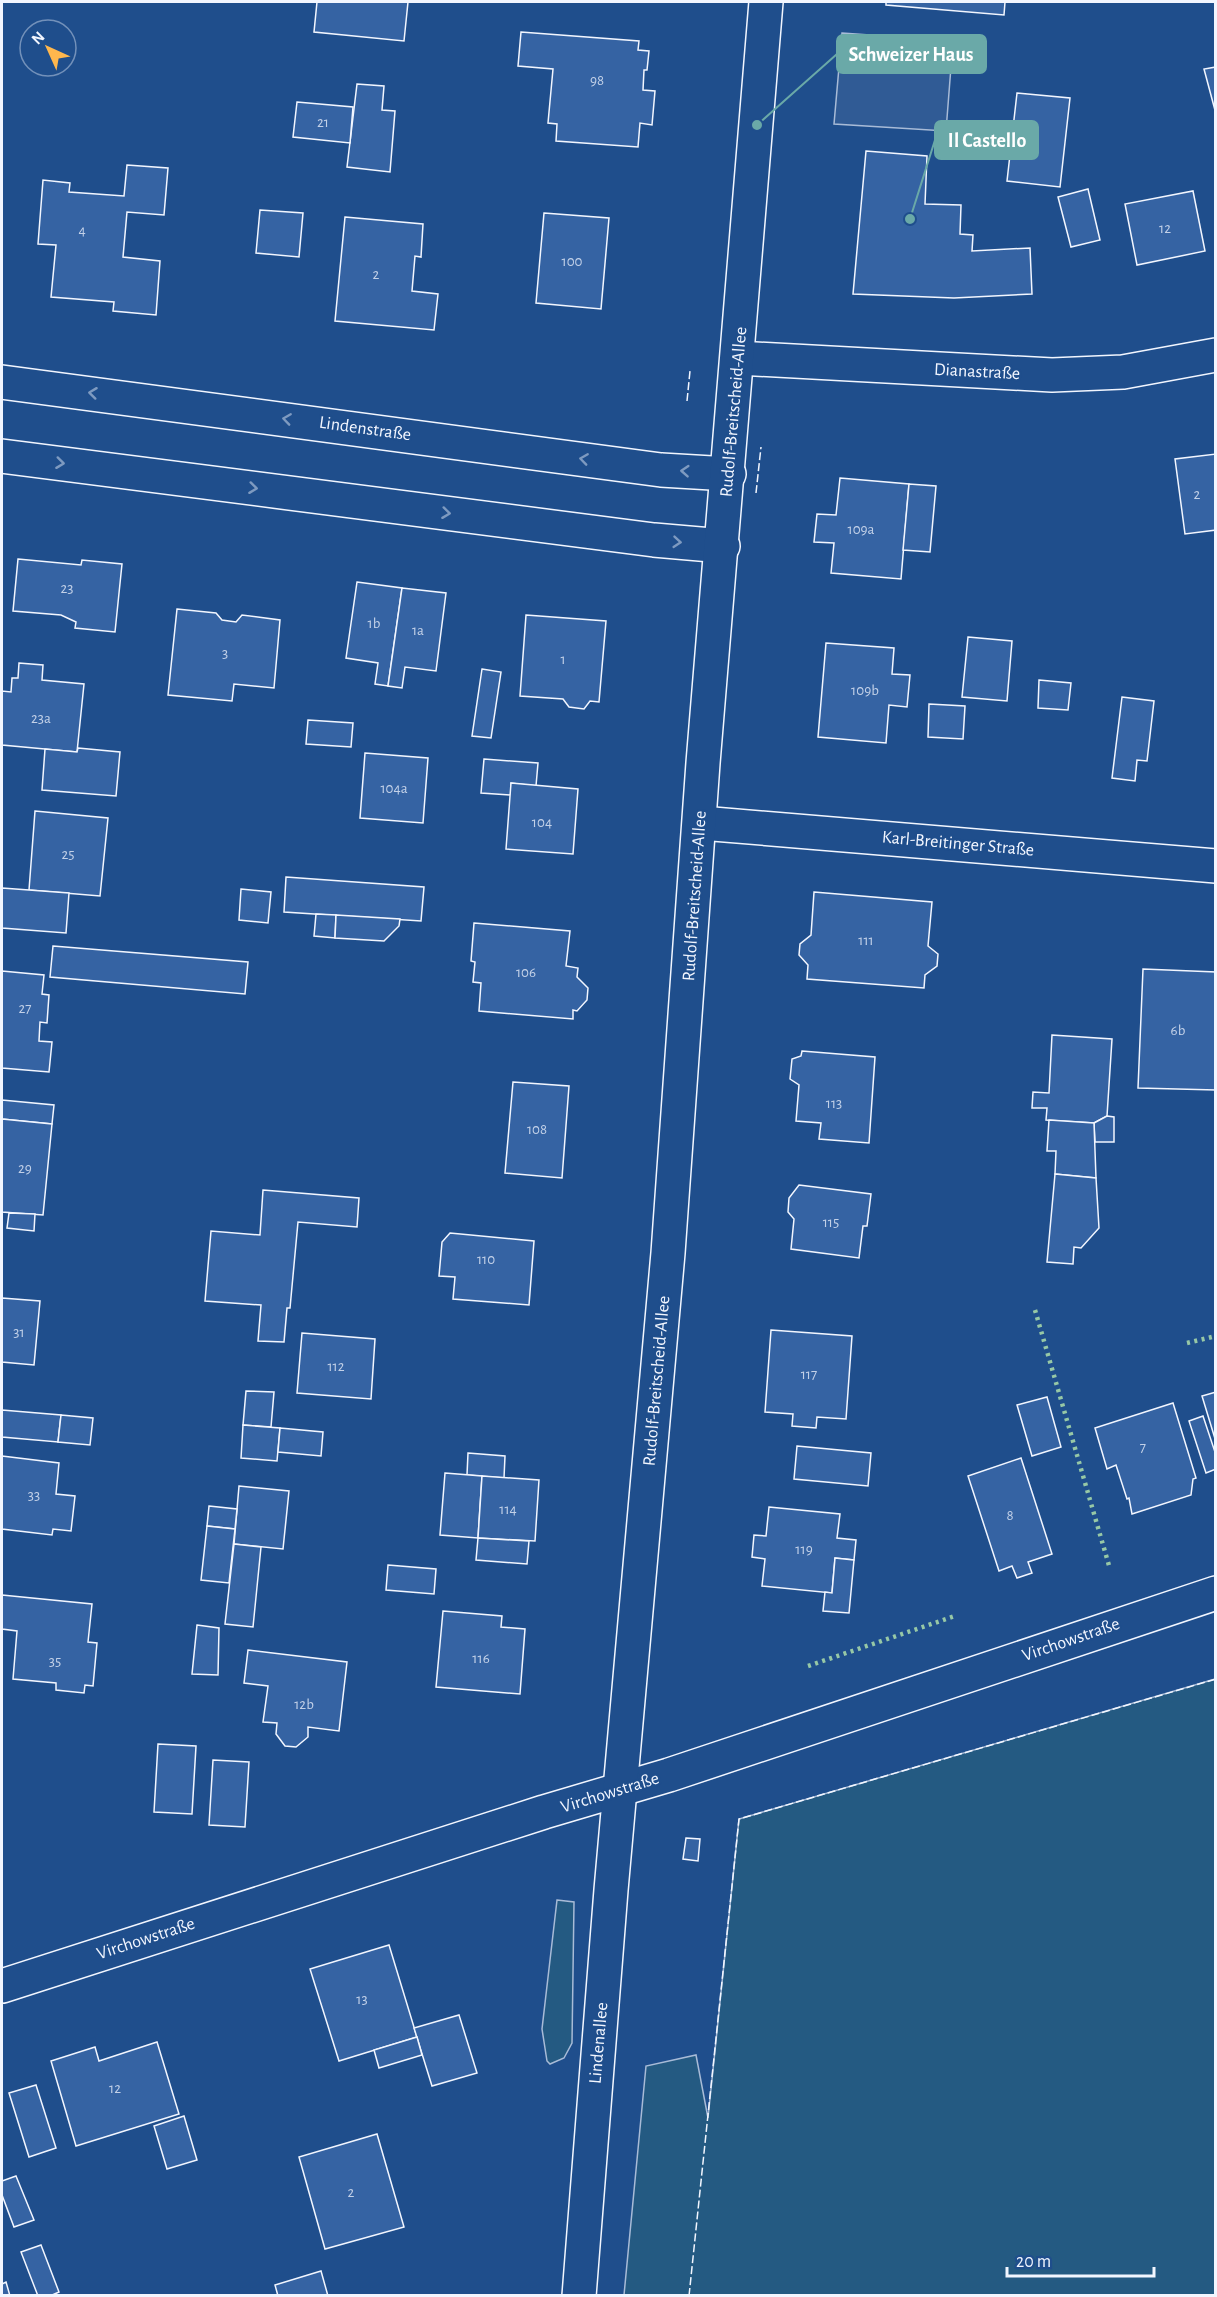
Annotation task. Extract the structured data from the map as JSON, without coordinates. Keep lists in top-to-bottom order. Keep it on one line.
{"streets":{"street":["Dianastraße","Rudolf-Breitscheid-Allee","Lindenstraße","Karl-Breitinger Straße","Virchowstraße","Lindenallee"]},"crossings":[["Dianastraße","Rudolf-Breitscheid-Allee"],["Rudolf-Breitscheid-Allee","Lindenstraße"],["Rudolf-Breitscheid-Allee","Karl-Breitinger Straße"],["Rudolf-Breitscheid-Allee","Virchowstraße"],["Rudolf-Breitscheid-Allee","Lindenallee"],["Virchowstraße","Lindenallee"]],"places":["Schweizer Haus","Il Castello"],"house_numbers":["98","21","12","4","100","2","2","109a","23","1b","1a","3","1","109b","23a","104a","104","25","111","106","27","6b","113","108","29","115","110","31","112","117","7","33","114","8","119","116","35","12b","13","12","2"],"scale_bar":"20 m","north":"top left"}
